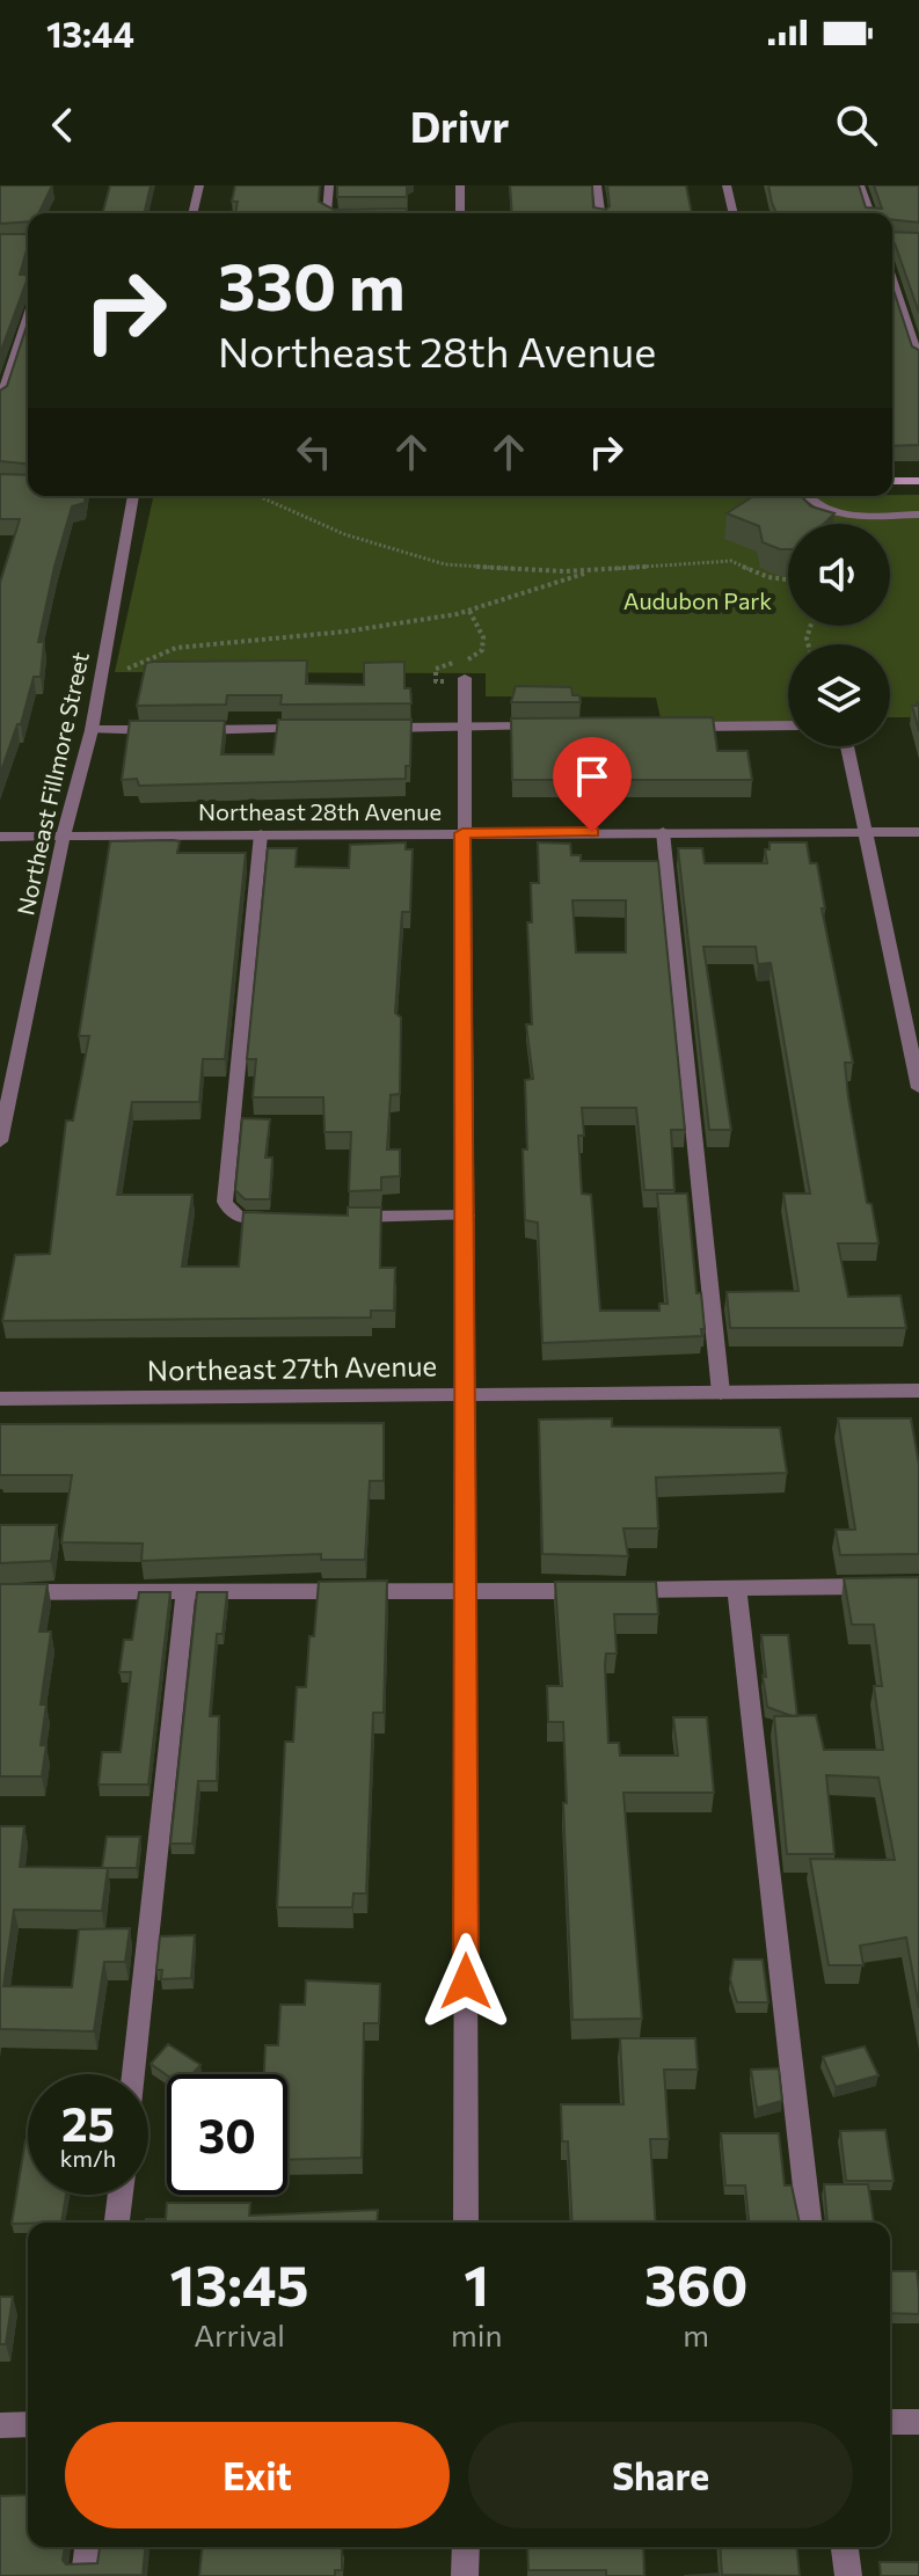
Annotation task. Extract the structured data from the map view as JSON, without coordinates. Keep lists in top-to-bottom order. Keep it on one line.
{"streets":{"street":["Northeast Fillmore Street","Northeast 28th Avenue","Northeast 27th Avenue"]},"crossings":[["Northeast Fillmore Street","Northeast 28th Avenue"]],"parks":["Audubon Park"],"page":{"status":"13:44","header":"Drivr","turn":["330 m","Northeast 28th Avenue"],"speed":"25 km/h","limit":"30","eta":["13:45","Arrival","1","min","360","m"],"buttons":["Exit","Share"]}}
